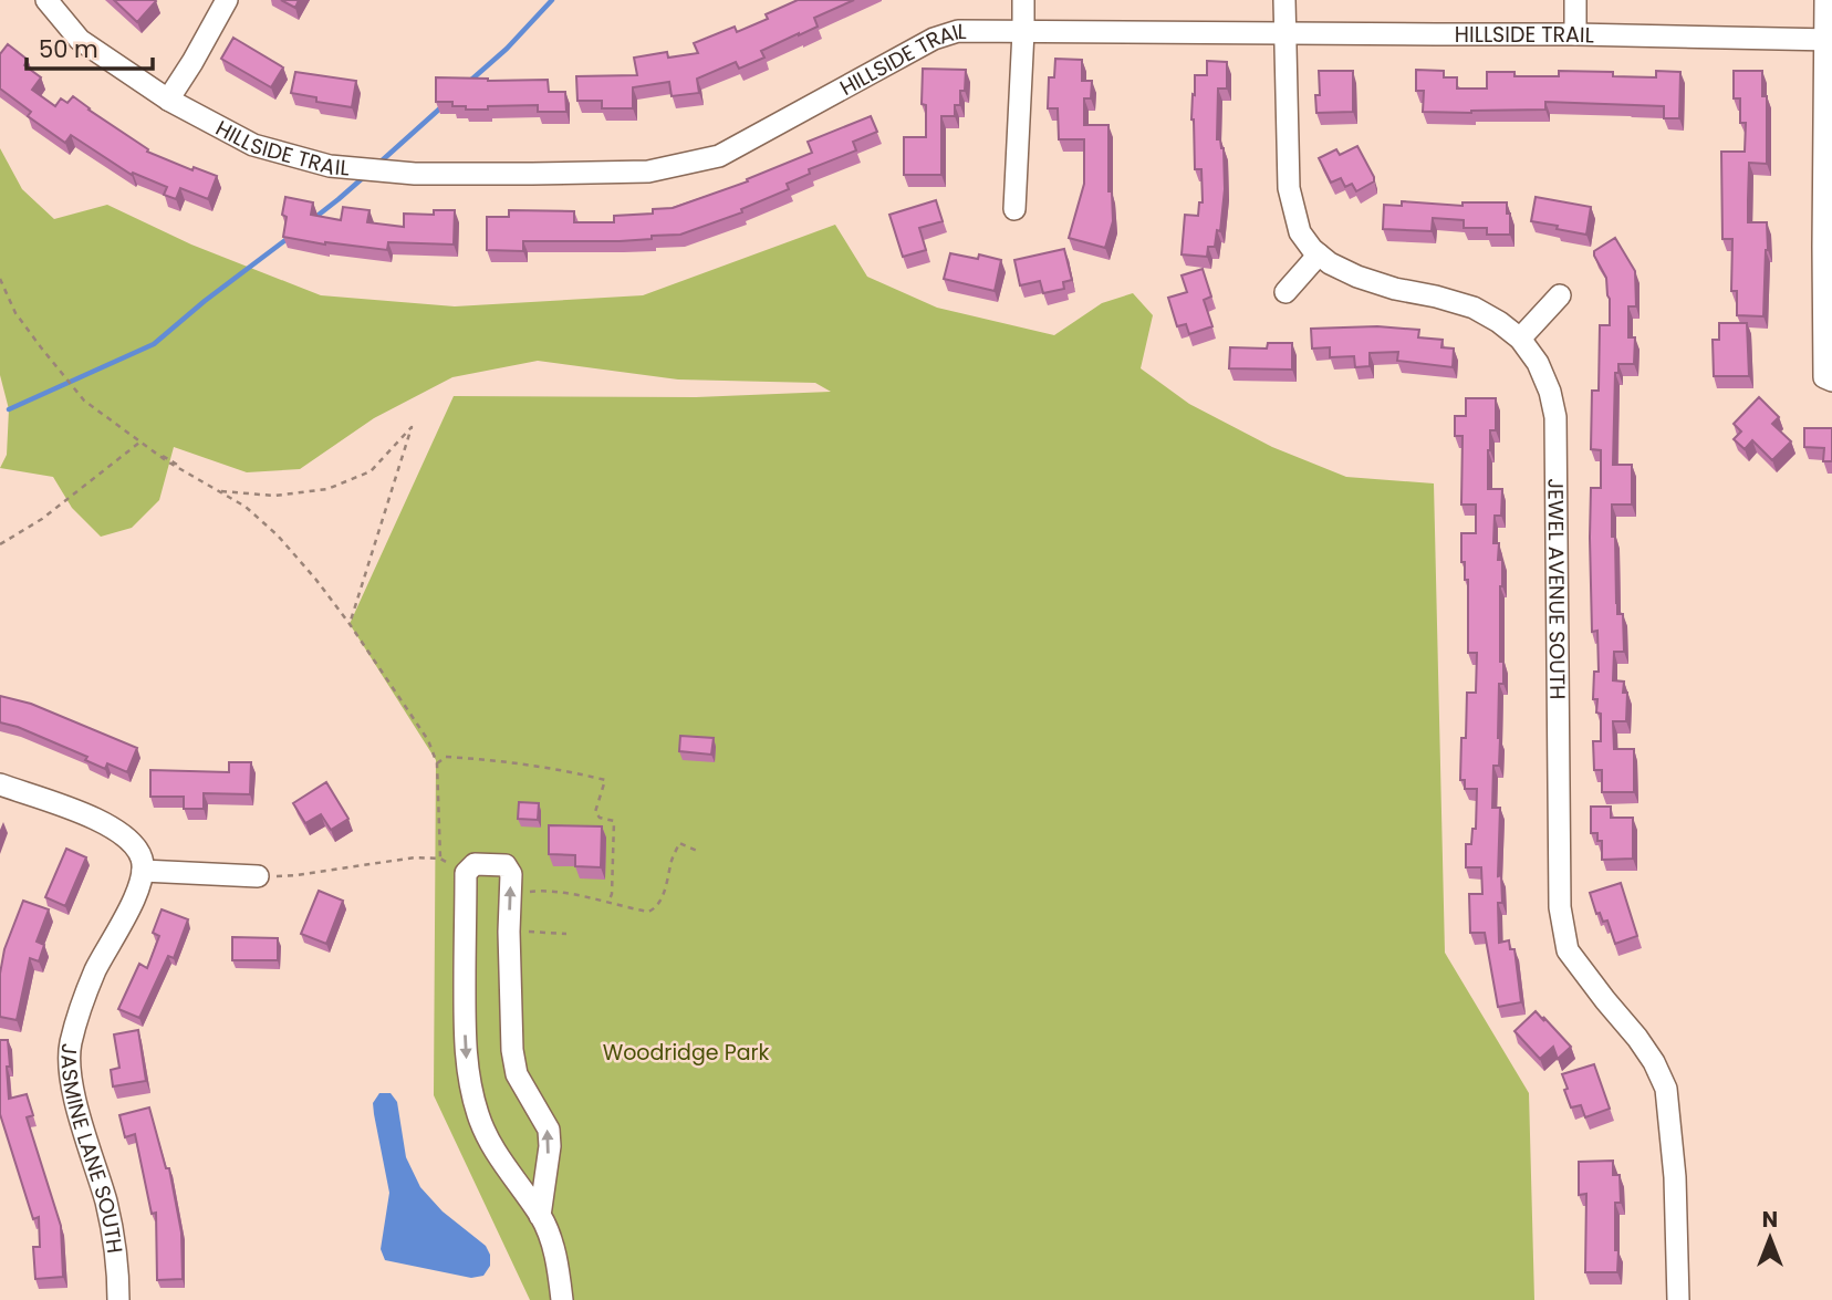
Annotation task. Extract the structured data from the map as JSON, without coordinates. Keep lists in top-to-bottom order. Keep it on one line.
{"streets":{"street":["HILLSIDE TRAIL","JEWEL AVENUE SOUTH","JASMINE LANE SOUTH"]},"crossings":[["HILLSIDE TRAIL","JEWEL AVENUE SOUTH"]],"parks":["Woodridge Park"],"scale_bar":"50 m","north":"top"}
